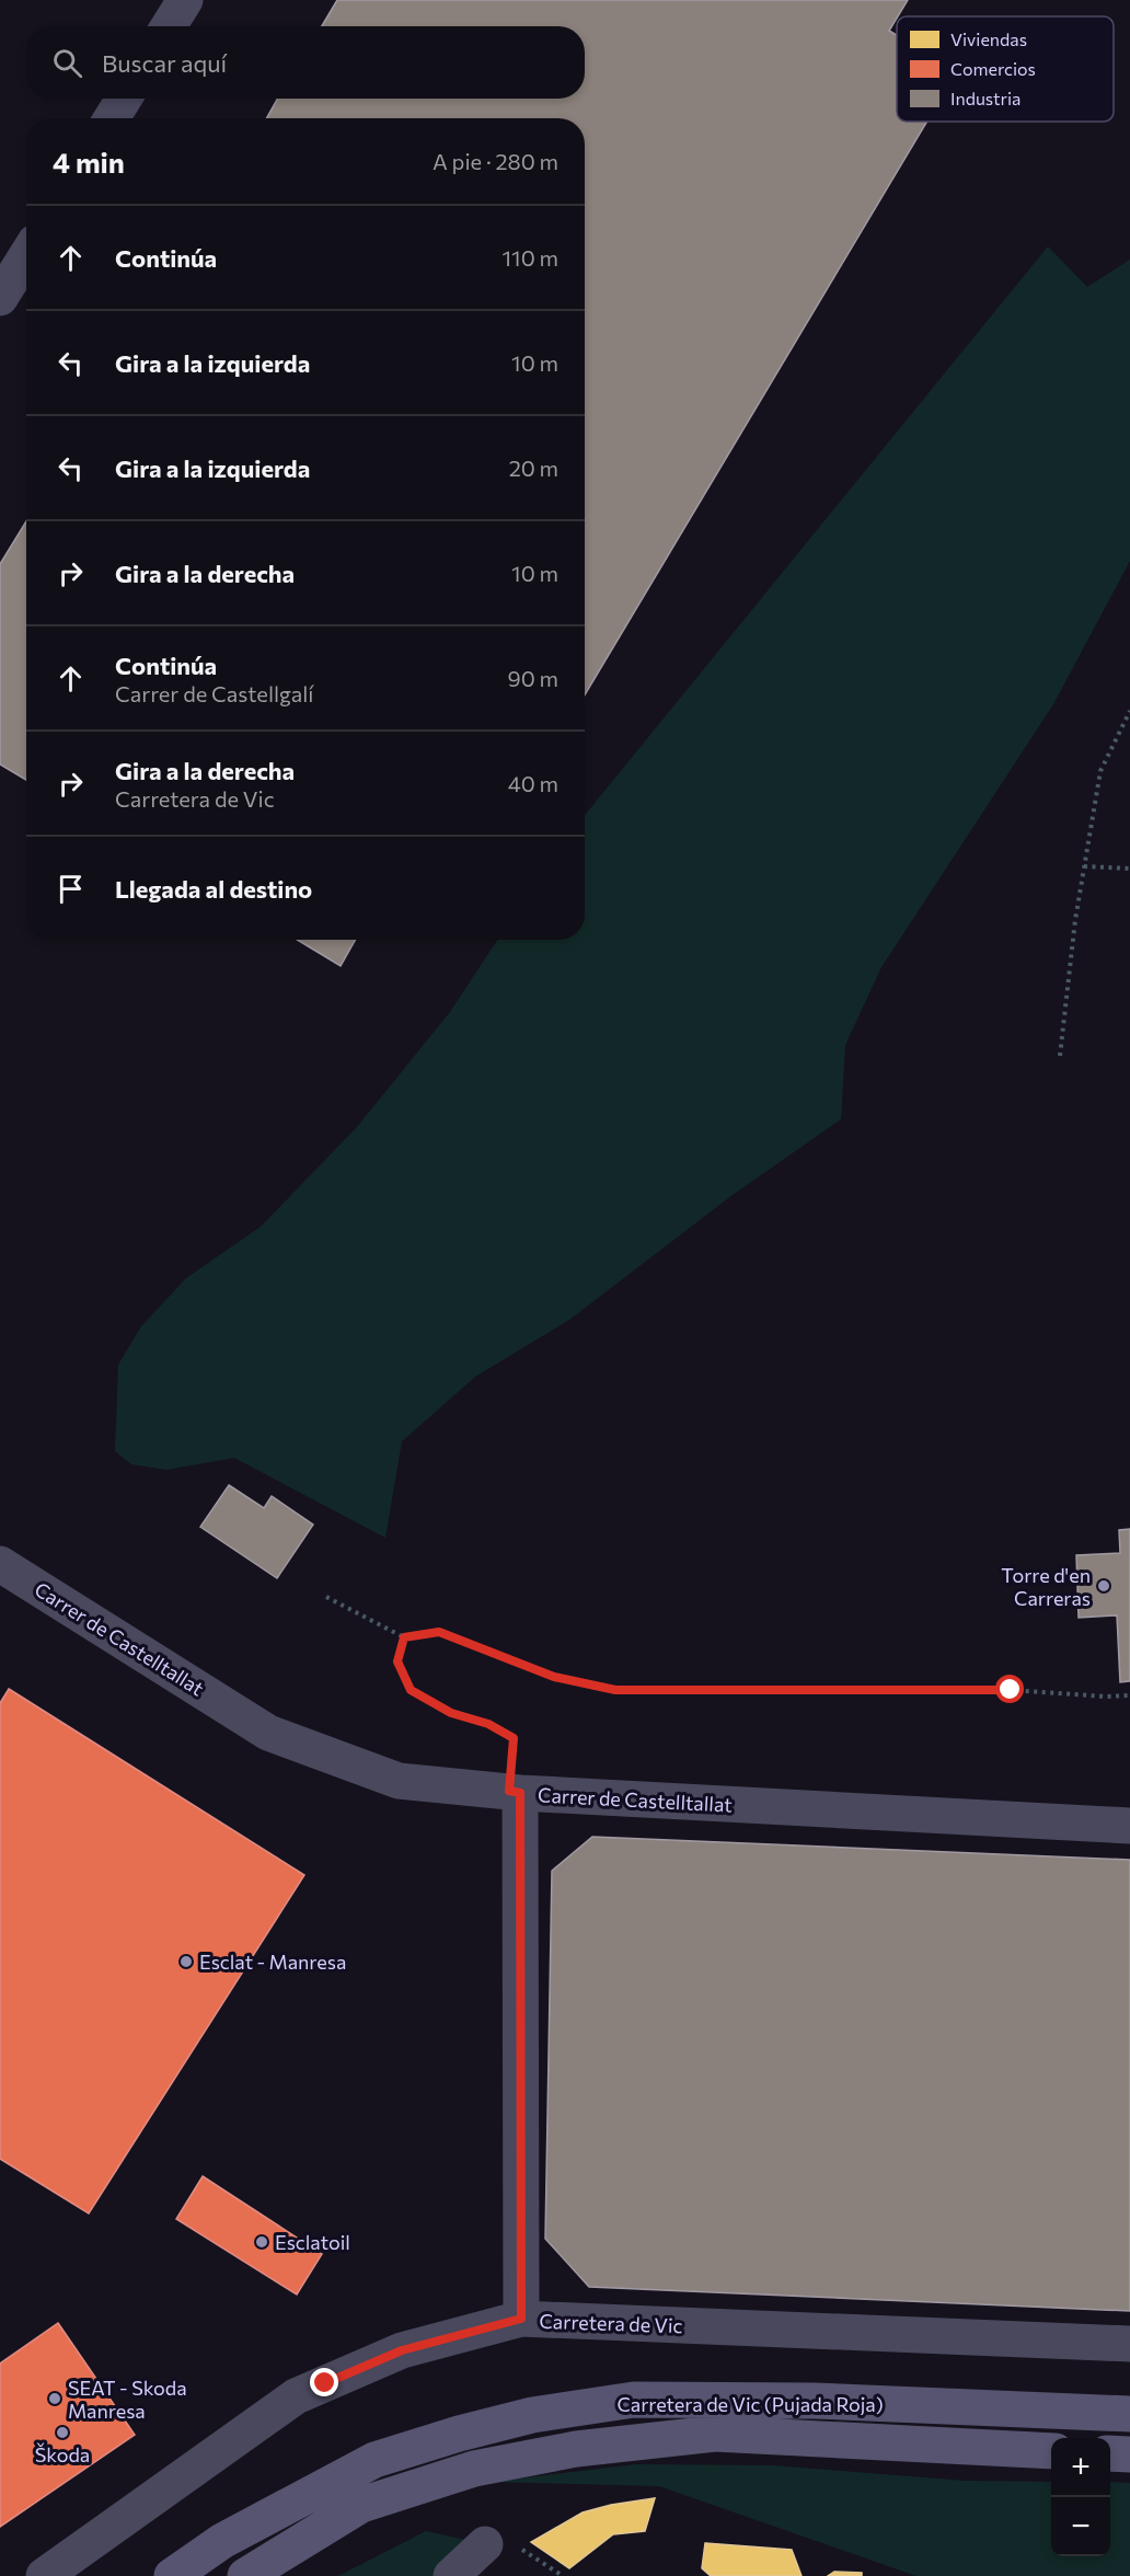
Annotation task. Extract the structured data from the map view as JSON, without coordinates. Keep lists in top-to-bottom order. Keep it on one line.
{"streets":{"main road":["Carretera de Vic (Pujada Roja)"],"street":["Carrer de Castelltallat","Carretera de Vic"]},"places":["Torre d'en Carreras","Esclat - Manresa","Esclatoil","SEAT - Skoda Manresa","Škoda"],"legend":["Viviendas","Comercios","Industria"],"page":{"search":"Buscar aquí","heading":["4 min","A pie · 280 m"],"list":[["Continúa","110 m"],["Gira a la izquierda","10 m"],["Gira a la izquierda","20 m"],["Gira a la derecha","10 m"],["Continúa","Carrer de Castellgalí","90 m"],["Gira a la derecha","Carretera de Vic","40 m"],"Llegada al destino"],"map_buttons":["+","−"]}}
